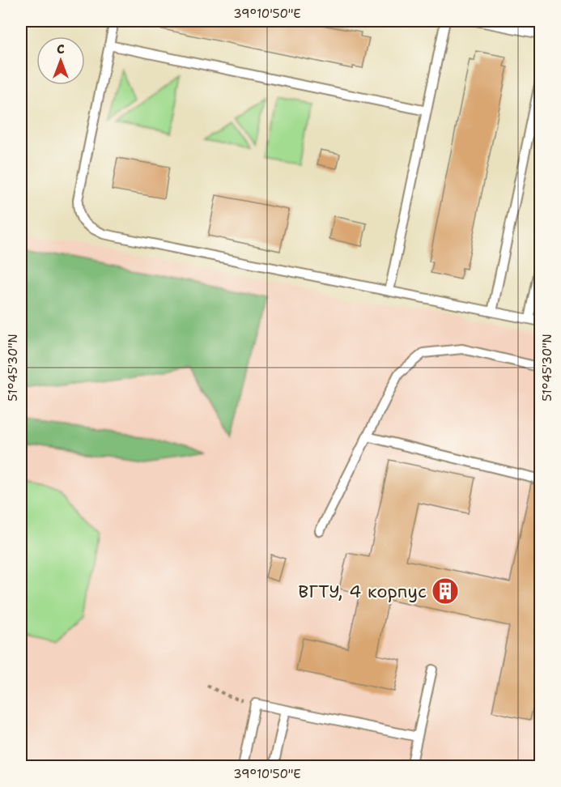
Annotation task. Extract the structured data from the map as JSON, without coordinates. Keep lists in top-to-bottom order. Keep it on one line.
{"places":{"building":["ВГТУ, 4 корпус"]},"north":"top","coordinates":["39°10'50\"E","51°45'30\"N"]}
